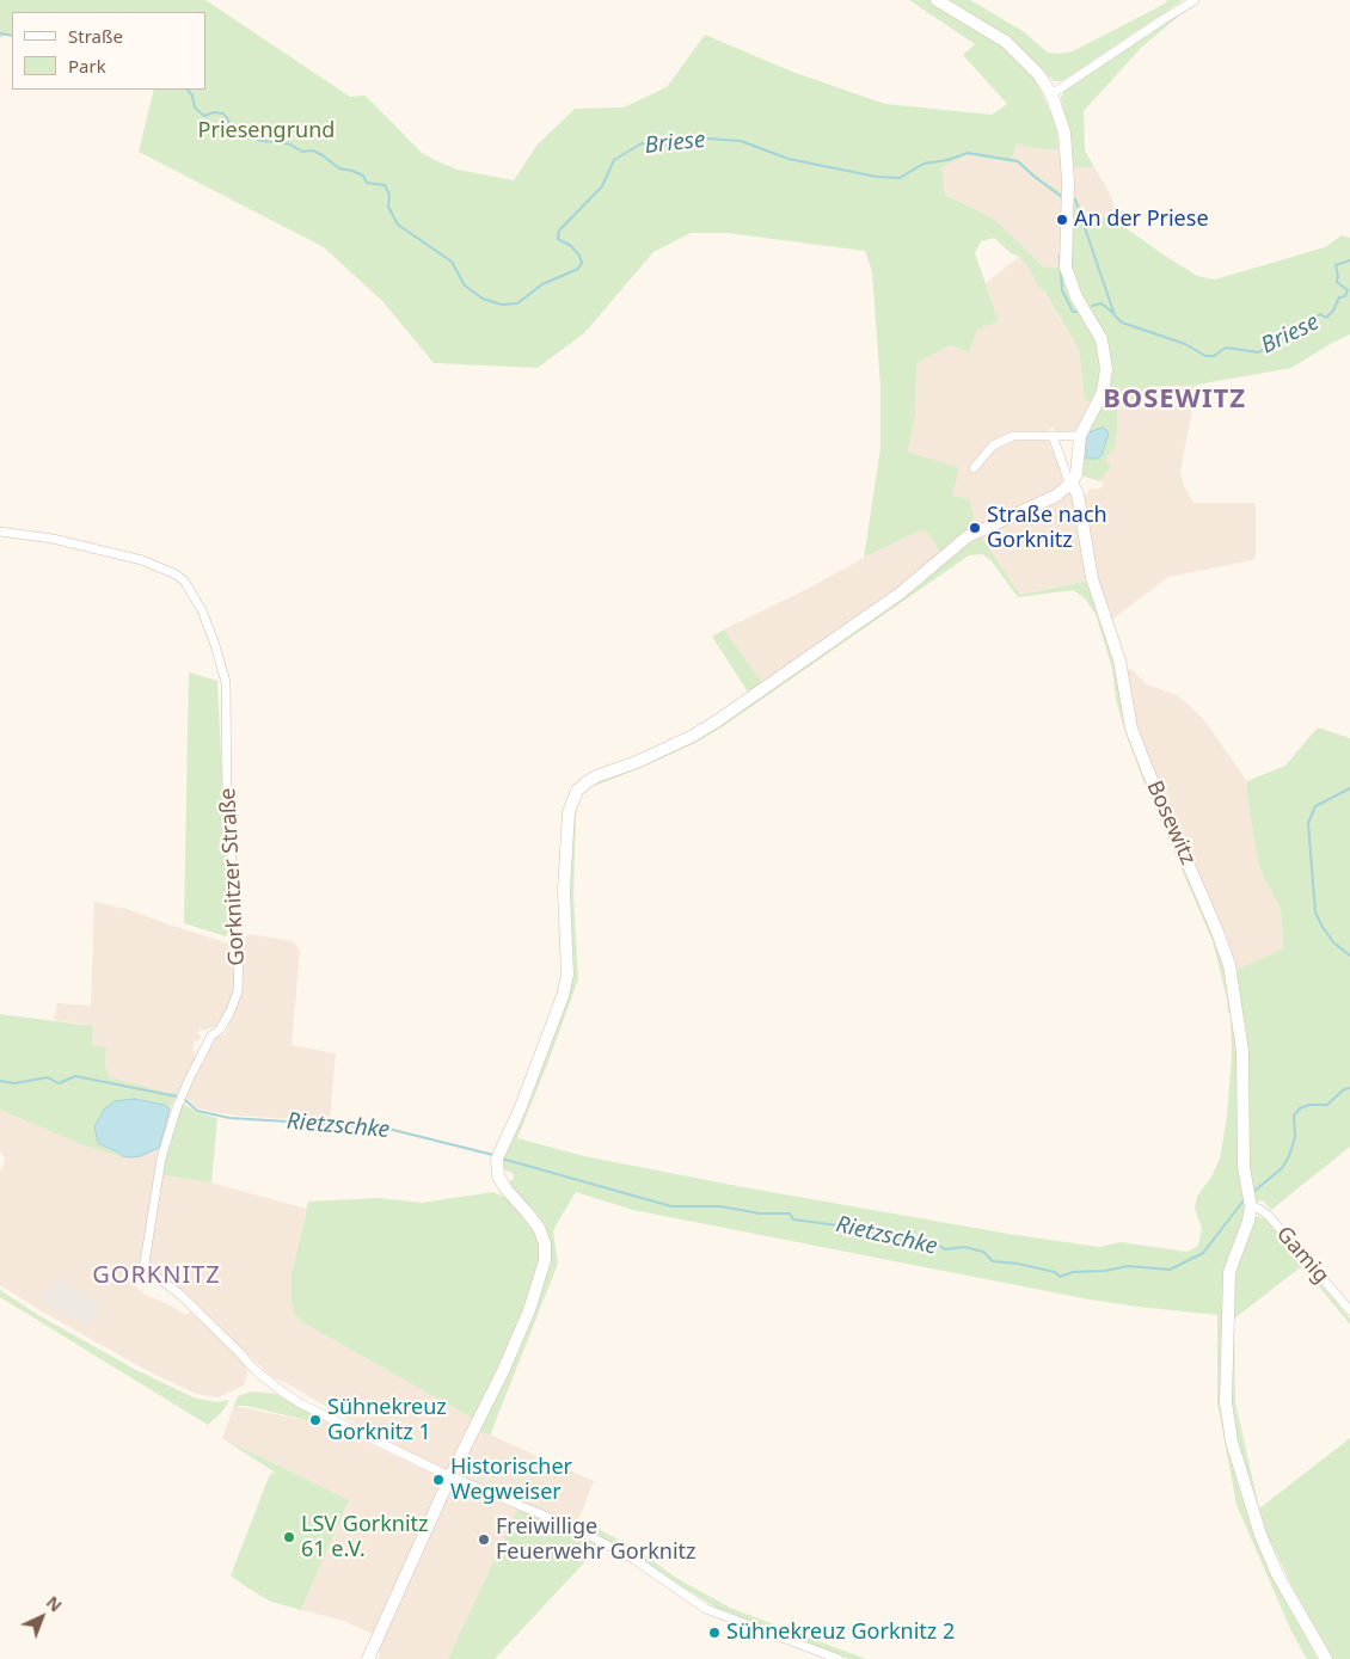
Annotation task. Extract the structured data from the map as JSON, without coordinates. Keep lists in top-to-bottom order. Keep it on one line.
{"streets":{"street":["Bosewitz","Gorknitzer Straße","Gamig"]},"crossings":[["Bosewitz","Gamig"]],"districts":["BOSEWITZ","GORKNITZ"],"water":["Briese","Rietzschke"],"parks":["Priesengrund"],"places":["An der Priese","Straße nach Gorknitz","Sühnekreuz Gorknitz 1","Historischer Wegweiser","LSV Gorknitz 61 e.V.","Freiwillige Feuerwehr Gorknitz","Sühnekreuz Gorknitz 2"],"legend":["Straße","Park"],"north":"top right"}
